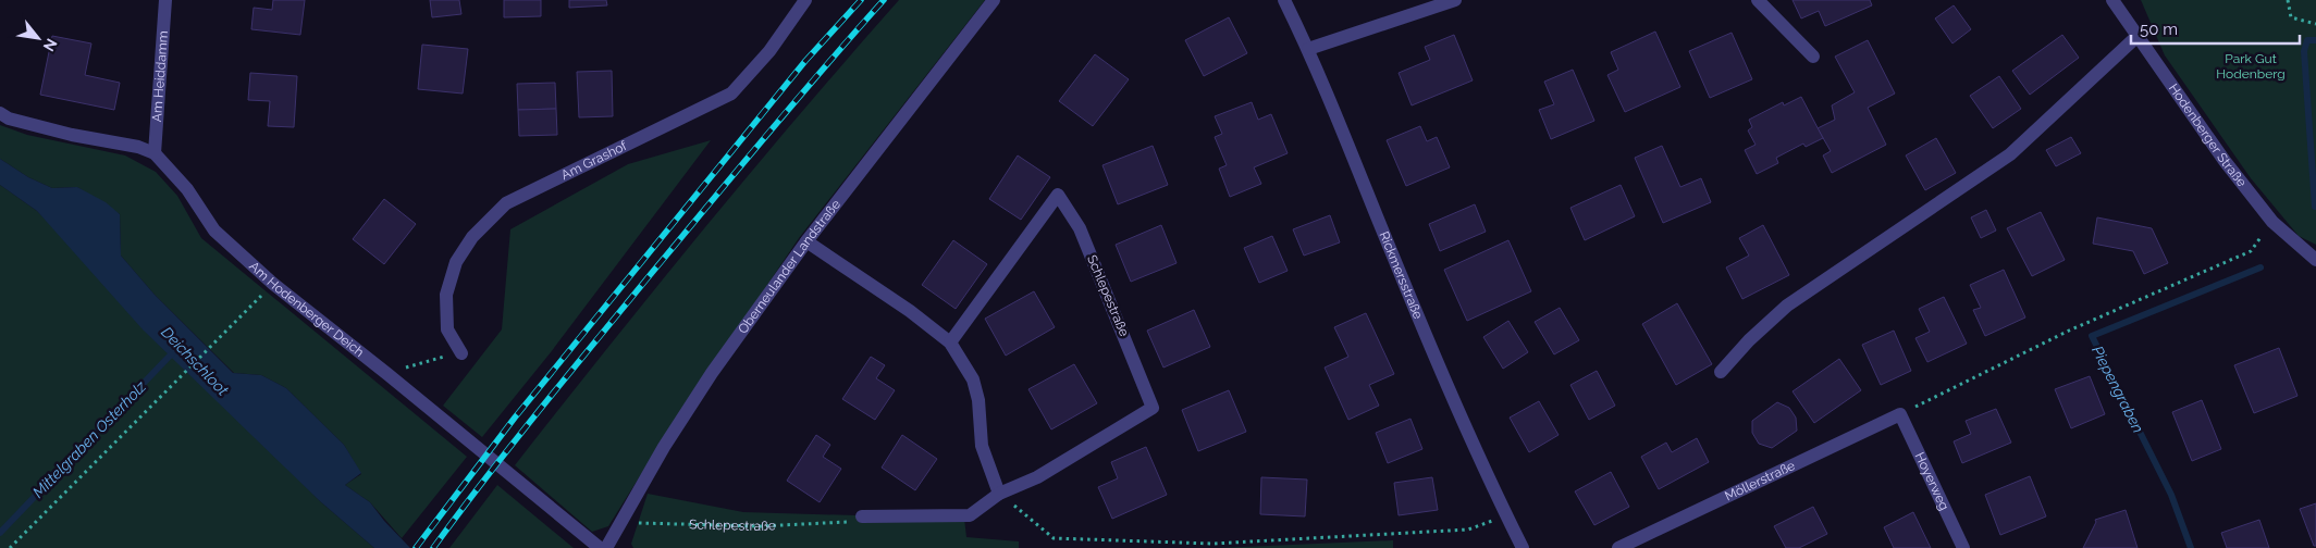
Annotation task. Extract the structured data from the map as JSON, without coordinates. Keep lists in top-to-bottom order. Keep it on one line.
{"streets":{"street":["Am Heiddamm","Hodenberger Straße","Am Grashof","Oberneulander Landstraße","Rickmersstraße","Schlepestraße","Am Hodenberger Deich","Möllerstraße","Hoyerweg"]},"crossings":[["Am Heiddamm","Am Hodenberger Deich"],["Oberneulander Landstraße","Schlepestraße"],["Möllerstraße","Hoyerweg"]],"water":["Deichschloot","Piepengraben","Mittelgraben Osterholz"],"parks":["Park Gut Hodenberg"],"scale_bar":"50 m","north":"bottom right"}
